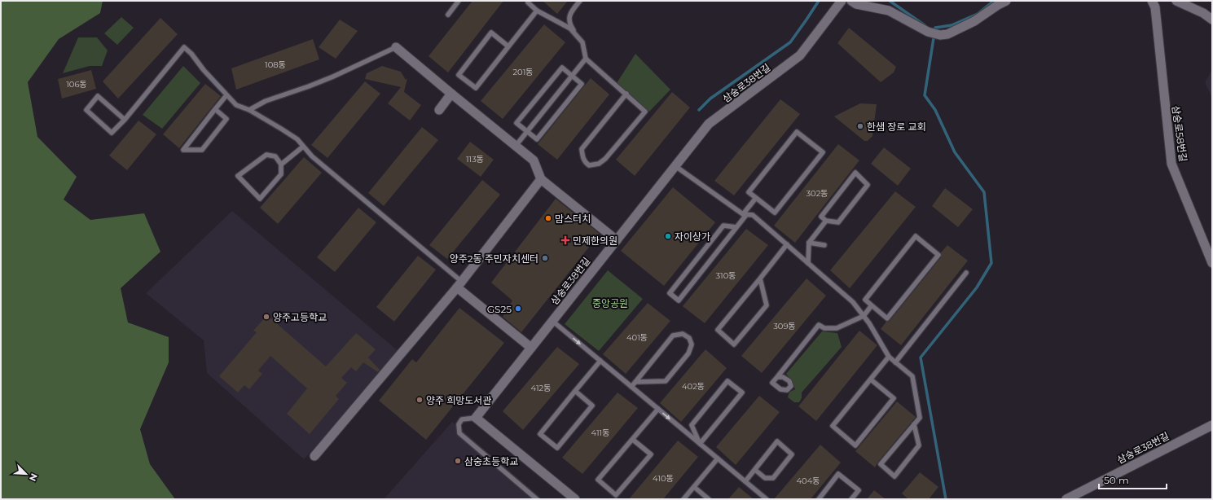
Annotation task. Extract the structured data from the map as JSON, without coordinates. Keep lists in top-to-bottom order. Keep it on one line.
{"streets":{"street":["삼숭로38번길","삼숭로58번길"]},"parks":["중앙공원"],"places":{"other":["한샘 장로 교회","맘스터치","자이상가","양주2동 주민자치센터","GS25","양주고등학교","양주 희망도서관","삼숭초등학교"],"health":["민제한의원"]},"house_numbers":["108동","201동","106동","113동","302동","310동","309동","401동","402동","412동","411동","410동","404동"],"scale_bar":"50 m","north":"bottom right"}
